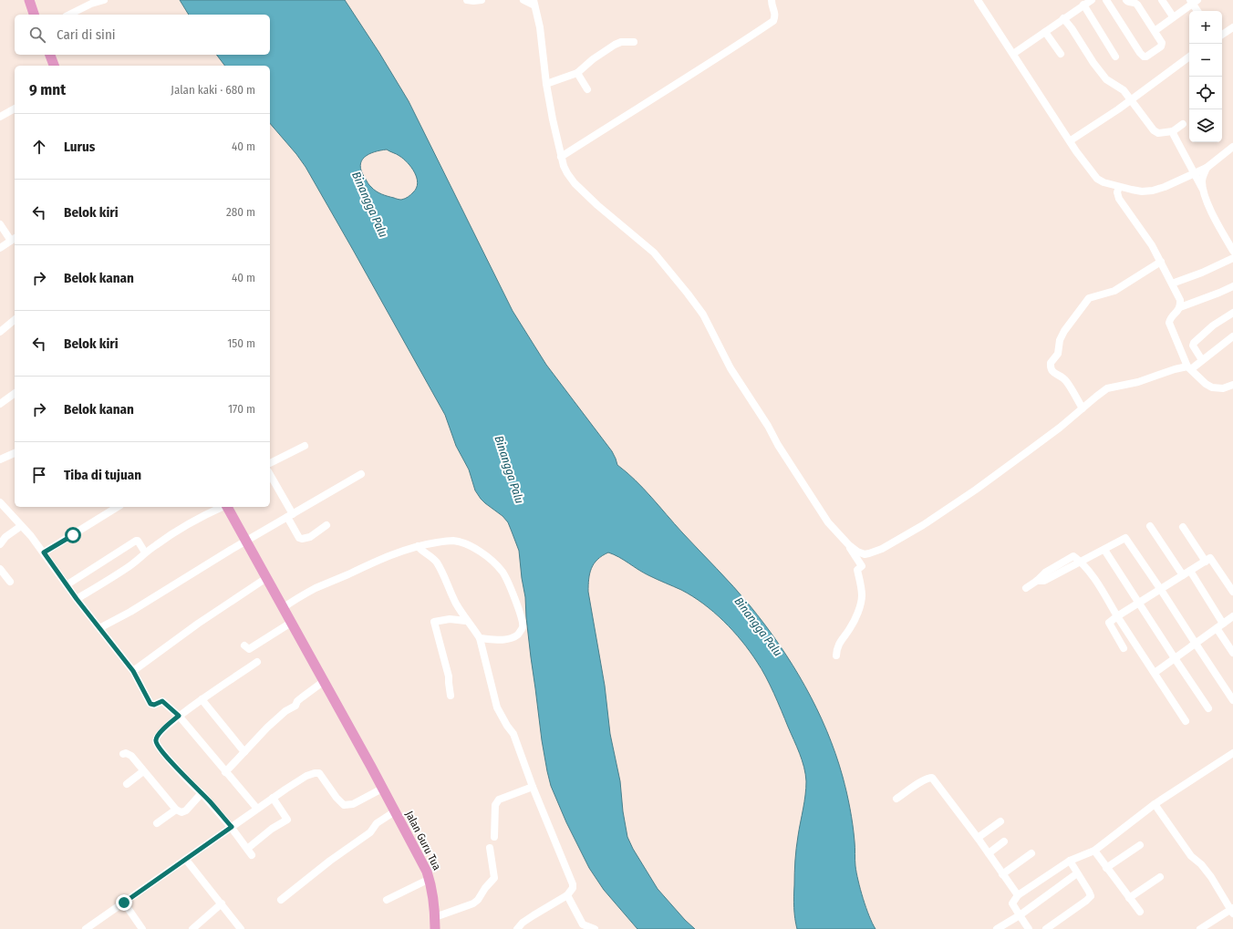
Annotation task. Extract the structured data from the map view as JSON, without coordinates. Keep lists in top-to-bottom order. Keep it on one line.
{"streets":{"main road":["Jalan Guru Tua"]},"water":["Binangga Palu"],"page":{"map_buttons":["+","−"],"search":"Cari di sini","heading":["9 mnt","Jalan kaki · 680 m"],"list":[["Lurus","40 m"],["Belok kiri","280 m"],["Belok kanan","40 m"],["Belok kiri","150 m"],["Belok kanan","170 m"],"Tiba di tujuan"]}}
